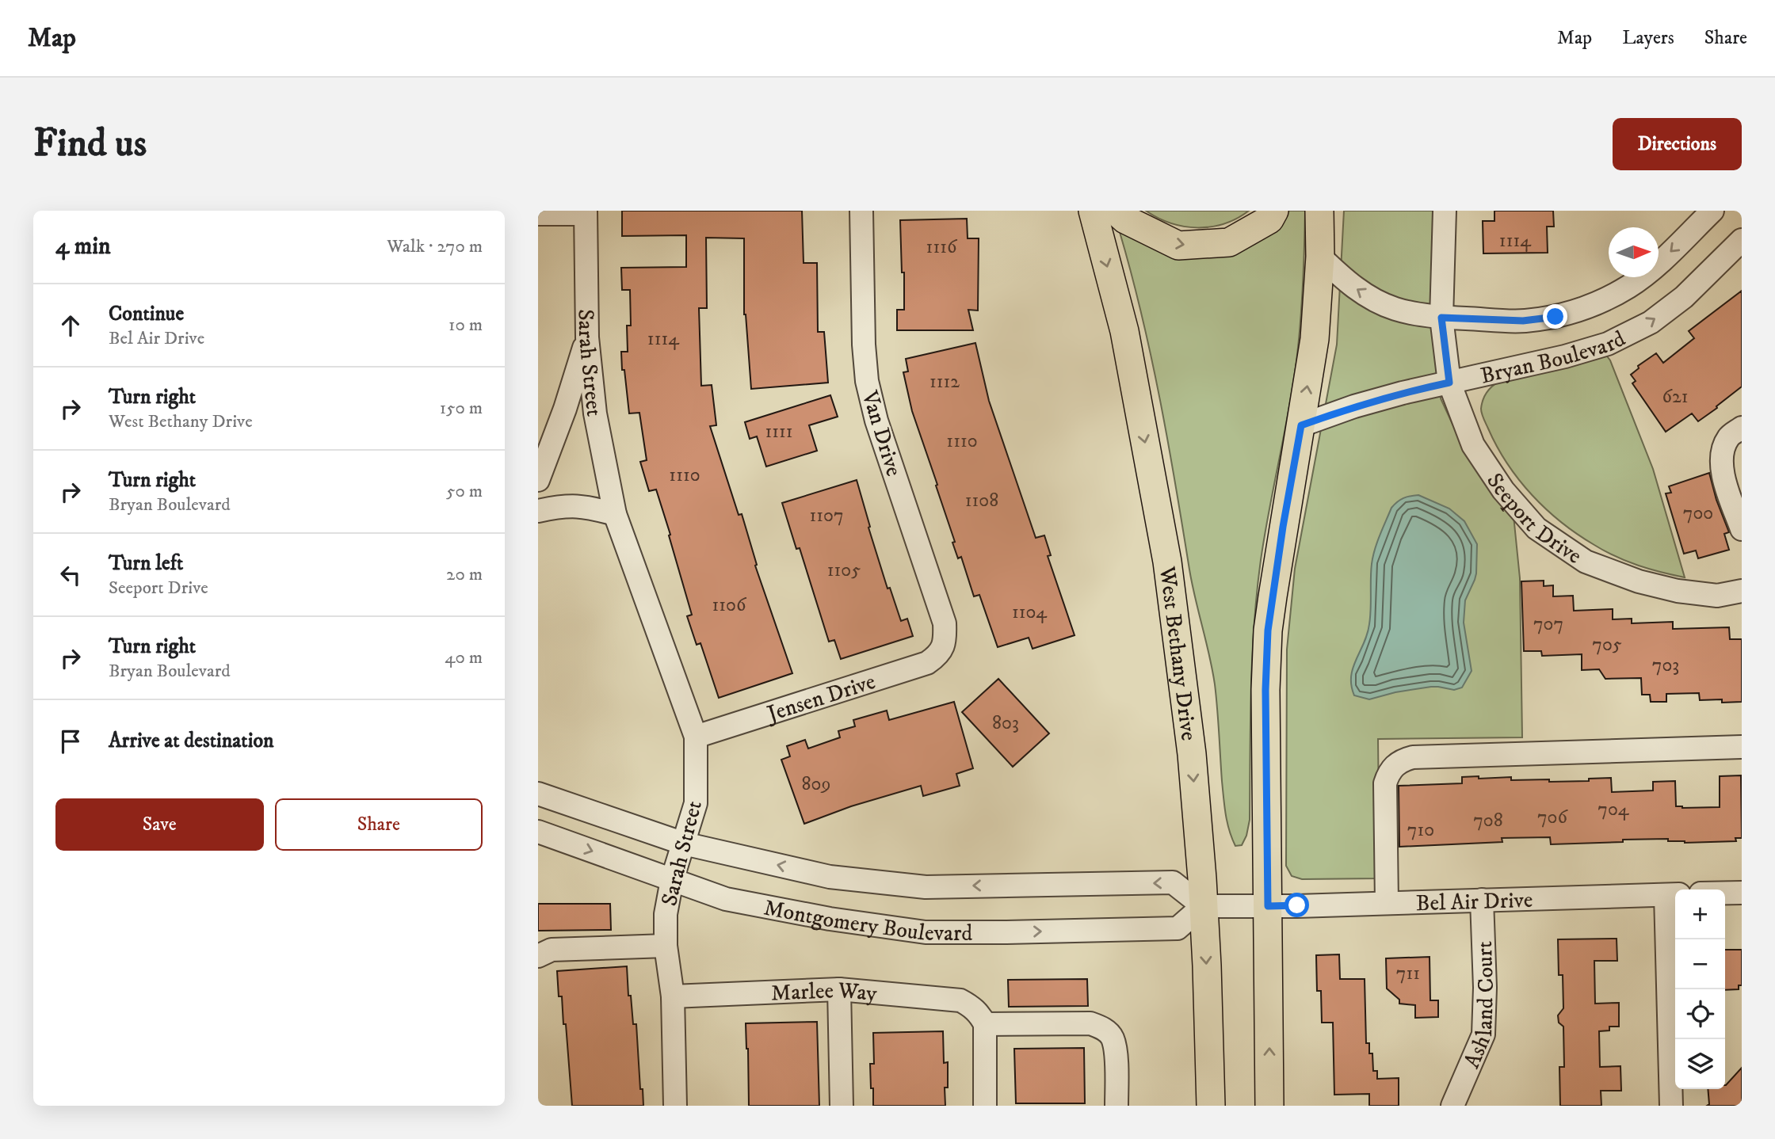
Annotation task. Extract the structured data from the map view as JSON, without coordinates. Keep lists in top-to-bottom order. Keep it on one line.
{"streets":{"main road":["West Bethany Drive"],"street":["Bryan Boulevard","Sarah Street","Van Drive","Seeport Drive","Jensen Drive","Bel Air Drive","Montgomery Boulevard","Marlee Way","Ashland Court"]},"crossings":[["Bryan Boulevard","Seeport Drive"],["Sarah Street","Jensen Drive"],["Sarah Street","Montgomery Boulevard"],["Sarah Street","Marlee Way"],["Van Drive","Jensen Drive"],["West Bethany Drive","Montgomery Boulevard"],["Bel Air Drive","Ashland Court"]],"house_numbers":["1114","1116","1114","1112","621","1111","1110","1110","1108","700","1107","1105","1106","1104","707","705","703","803","809","704","706","708","710","711"],"north":"right","page":{"header":"Map","nav":["Map","Layers","Share"],"buttons":["Directions",["Save","Share"]],"title":"Find us","heading":["4 min","Walk · 270 m"],"list":[["Continue","Bel Air Drive","10 m"],["Turn right","West Bethany Drive","150 m"],["Turn right","Bryan Boulevard","50 m"],["Turn left","Seeport Drive","20 m"],["Turn right","Bryan Boulevard","40 m"],"Arrive at destination"],"map_buttons":["+","−"]}}
